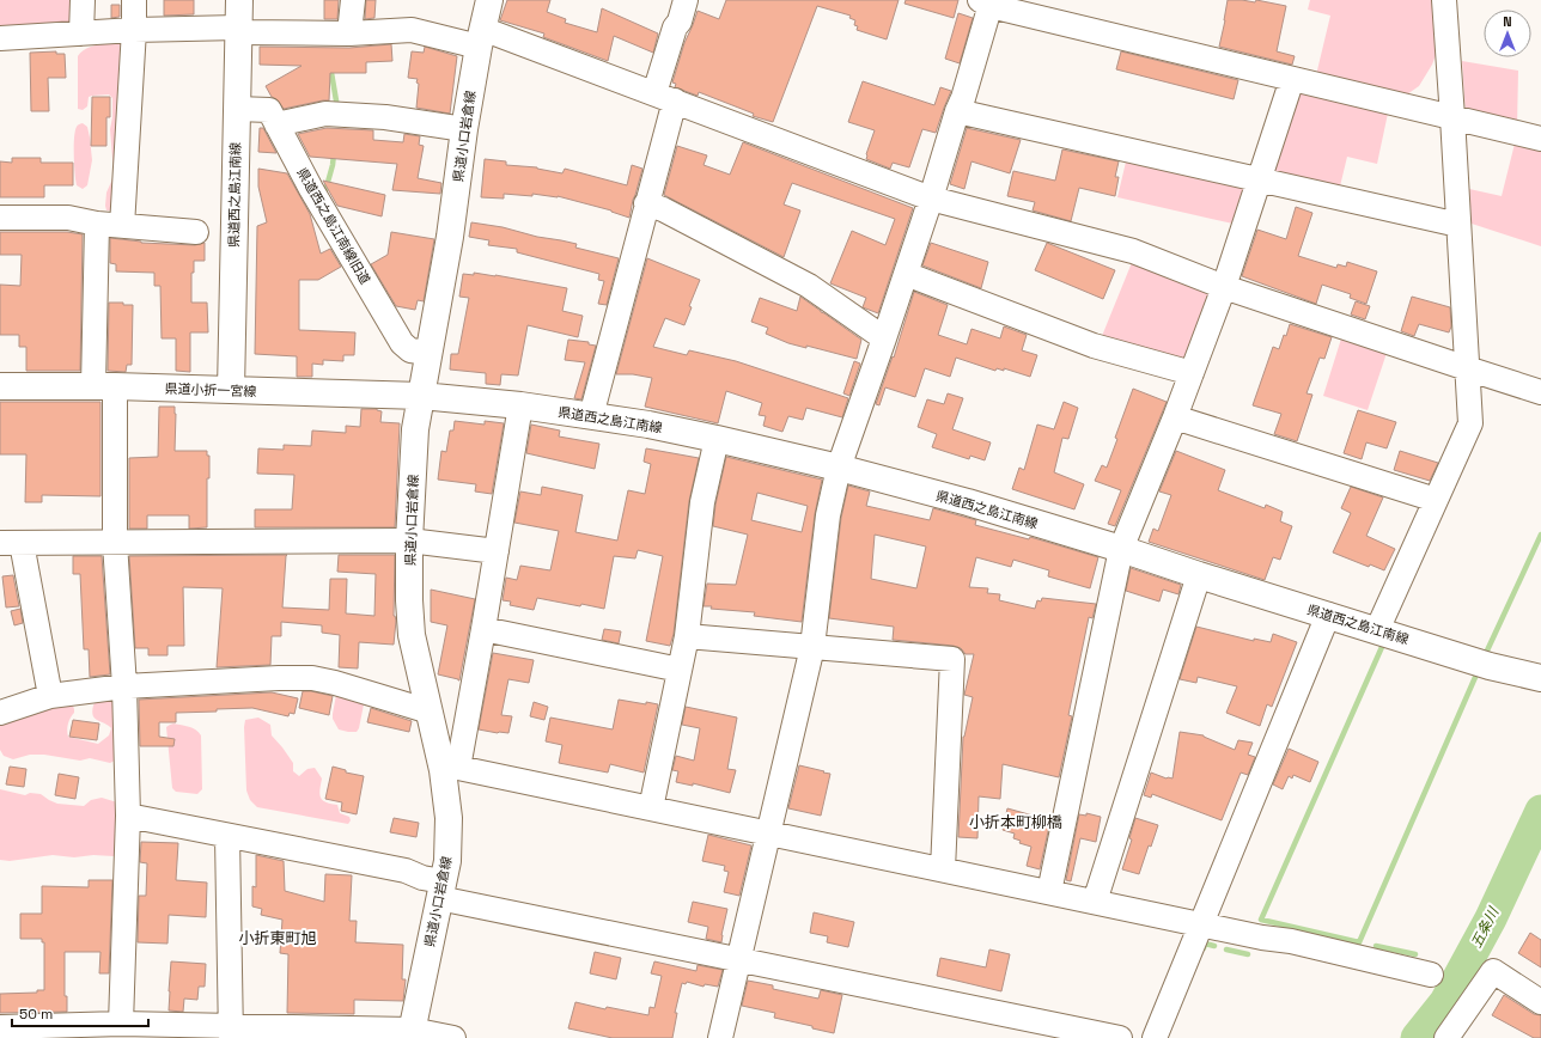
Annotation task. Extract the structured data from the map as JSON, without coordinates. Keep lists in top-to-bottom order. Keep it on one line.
{"streets":{"main road":["県道小口岩倉線","県道西之島江南線","県道小折一宮線"],"street":["県道西之島江南線旧道"]},"crossings":[["県道小口岩倉線","県道西之島江南線"],["県道小口岩倉線","県道西之島江南線旧道"],["県道小口岩倉線","県道小折一宮線"],["県道西之島江南線","県道西之島江南線旧道"],["県道西之島江南線","県道小折一宮線"]],"districts":["小折本町柳橋","小折東町旭"],"water":["五条川"],"scale_bar":"50 m","north":"top"}
